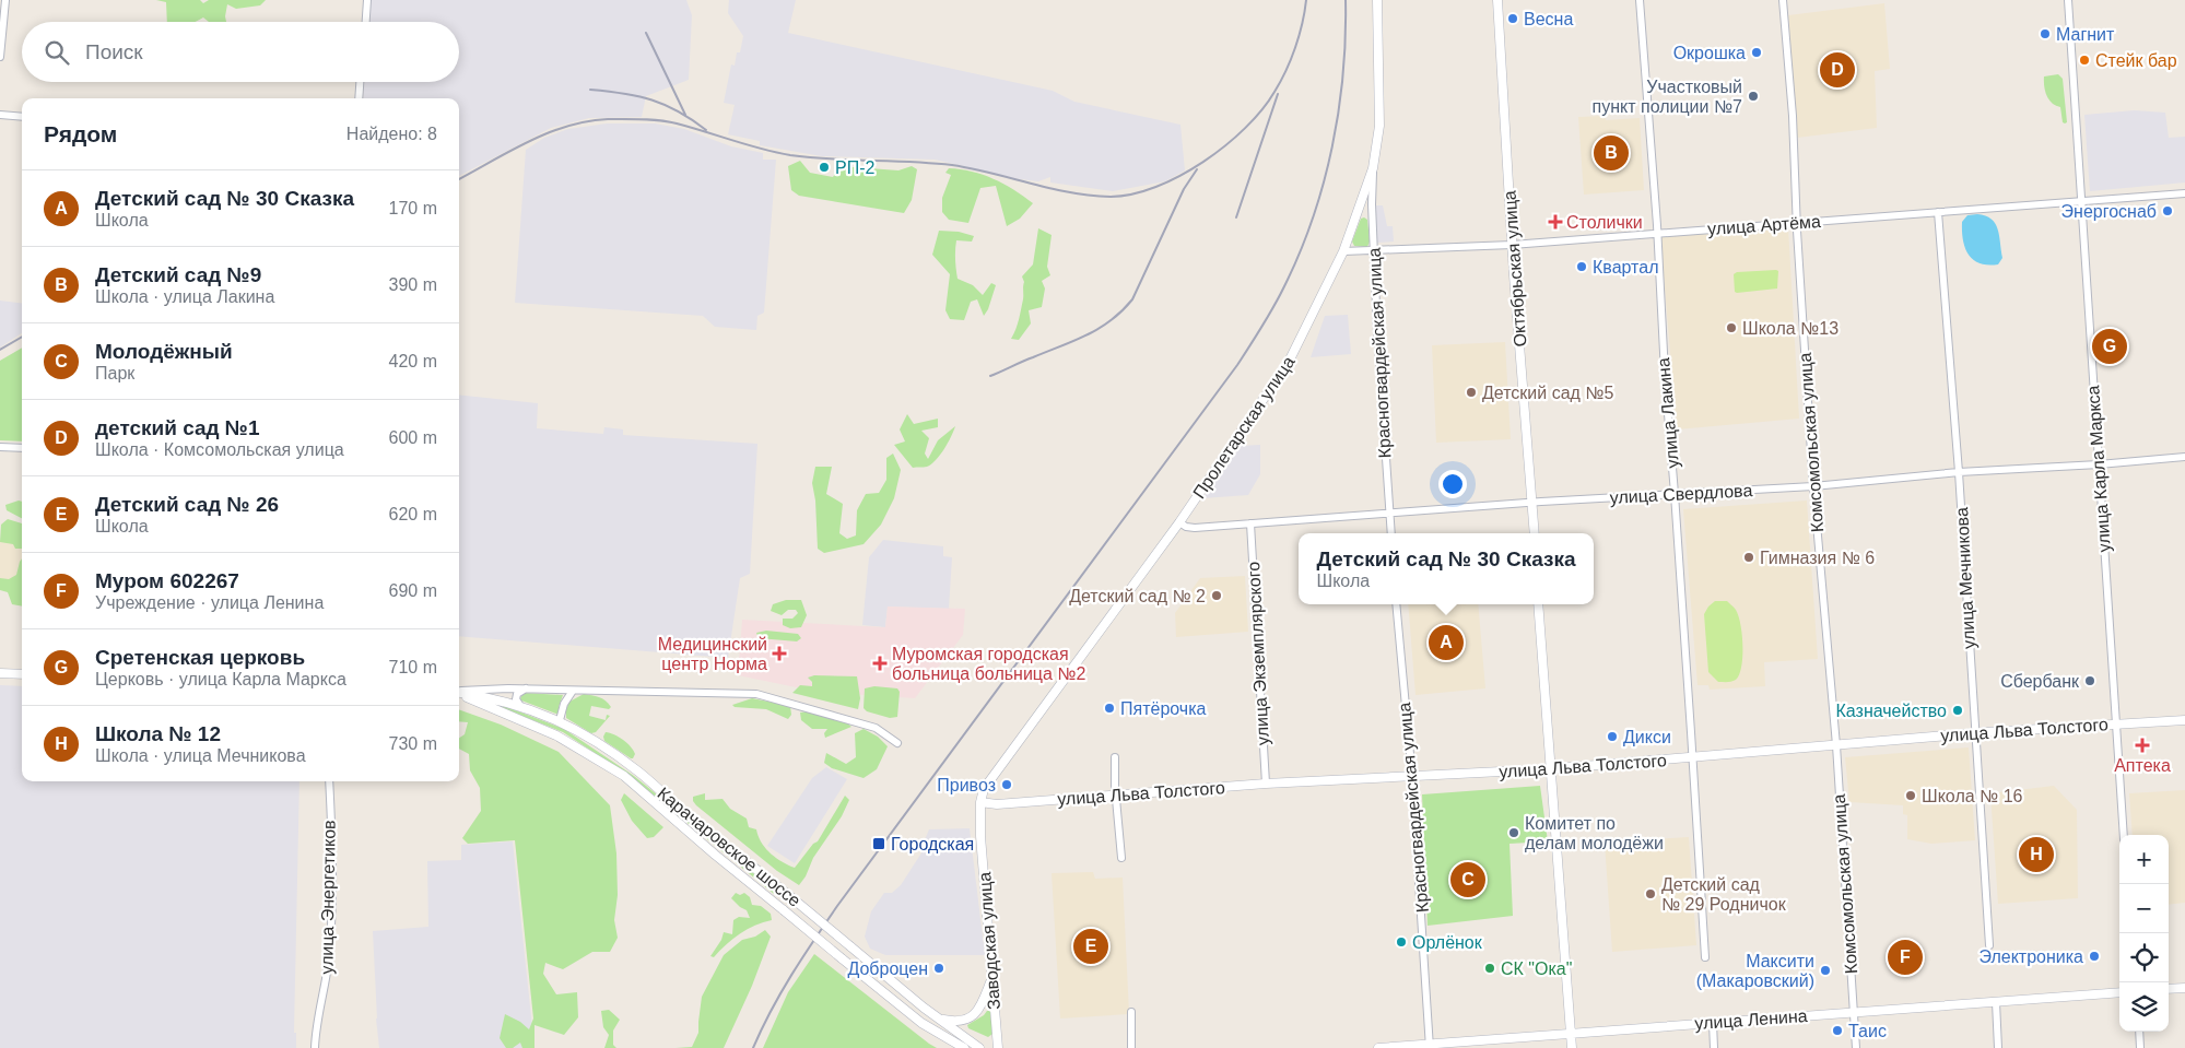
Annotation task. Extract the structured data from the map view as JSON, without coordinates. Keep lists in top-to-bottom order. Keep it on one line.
{"streets":{"street":["улица Артёма","Октябрьская улица","Красногвардейская улица","улица Лакина","Пролетарская улица","Комсомольская улица","улица Карла Маркса","улица Свердлова","улица Мечникова","улица Экземплярского","улица Льва Толстого","Карачаровское шоссе","улица Энергетиков","Заводская улица","улица Ленина"]},"crossings":[["улица Артёма","Октябрьская улица"],["улица Артёма","Красногвардейская улица"],["улица Артёма","улица Лакина"],["улица Артёма","Пролетарская улица"],["улица Артёма","Комсомольская улица"],["улица Артёма","улица Карла Маркса"],["улица Артёма","улица Мечникова"],["Октябрьская улица","улица Свердлова"],["Красногвардейская улица","Пролетарская улица"],["Красногвардейская улица","улица Свердлова"],["Красногвардейская улица","улица Льва Толстого"],["Красногвардейская улица","улица Ленина"],["улица Лакина","улица Свердлова"],["улица Лакина","улица Льва Толстого"],["Пролетарская улица","улица Свердлова"],["Пролетарская улица","улица Льва Толстого"],["Пролетарская улица","Заводская улица"],["Комсомольская улица","улица Свердлова"],["Комсомольская улица","улица Льва Толстого"],["Комсомольская улица","улица Ленина"],["улица Карла Маркса","улица Свердлова"],["улица Карла Маркса","улица Льва Толстого"],["улица Свердлова","улица Мечникова"],["улица Свердлова","улица Экземплярского"],["улица Мечникова","улица Льва Толстого"],["улица Экземплярского","улица Льва Толстого"],["улица Льва Толстого","Заводская улица"]],"places":{"other":["Весна","Магнит","Окрошка","Стейк бар","Участковый пункт полиции №7","РП-2","Энергоснаб","Квартал","Школа №13","Детский сад №5","Гимназия № 6","Детский сад № 2","Сбербанк","Пятёрочка","Казначейство","Дикси","Привоз","Школа № 16","Комитет по делам молодёжи","Детский сад № 29 Родничок","Орлёнок","Электроника","Доброцен","СК \"Ока\"","Максити (Макаровский)","Таис"],"health":["Столички","Медицинский центр Норма","Муромская городская больница больница №2","Аптека"],"transit":["Городская"]},"page":{"search":"Поиск","pins":["D","B","G","A","H","C","E","F"],"heading":["Рядом","Найдено: 8"],"list":[{"mark":"A","name":"Детский сад № 30 Сказка","note":"Школа","value":"170 m"},{"mark":"B","name":"Детский сад №9","note":"Школа · улица Лакина","value":"390 m"},{"mark":"C","name":"Молодёжный","note":"Парк","value":"420 m"},{"mark":"D","name":"детский сад №1","note":"Школа · Комсомольская улица","value":"600 m"},{"mark":"E","name":"Детский сад № 26","note":"Школа","value":"620 m"},{"mark":"F","name":"Муром 602267","note":"Учреждение · улица Ленина","value":"690 m"},{"mark":"G","name":"Сретенская церковь","note":"Церковь · улица Карла Маркса","value":"710 m"},{"mark":"H","name":"Школа № 12","note":"Школа · улица Мечникова","value":"730 m"}],"popup":["Детский сад № 30 Сказка","Школа"],"map_buttons":["+","−"]}}
